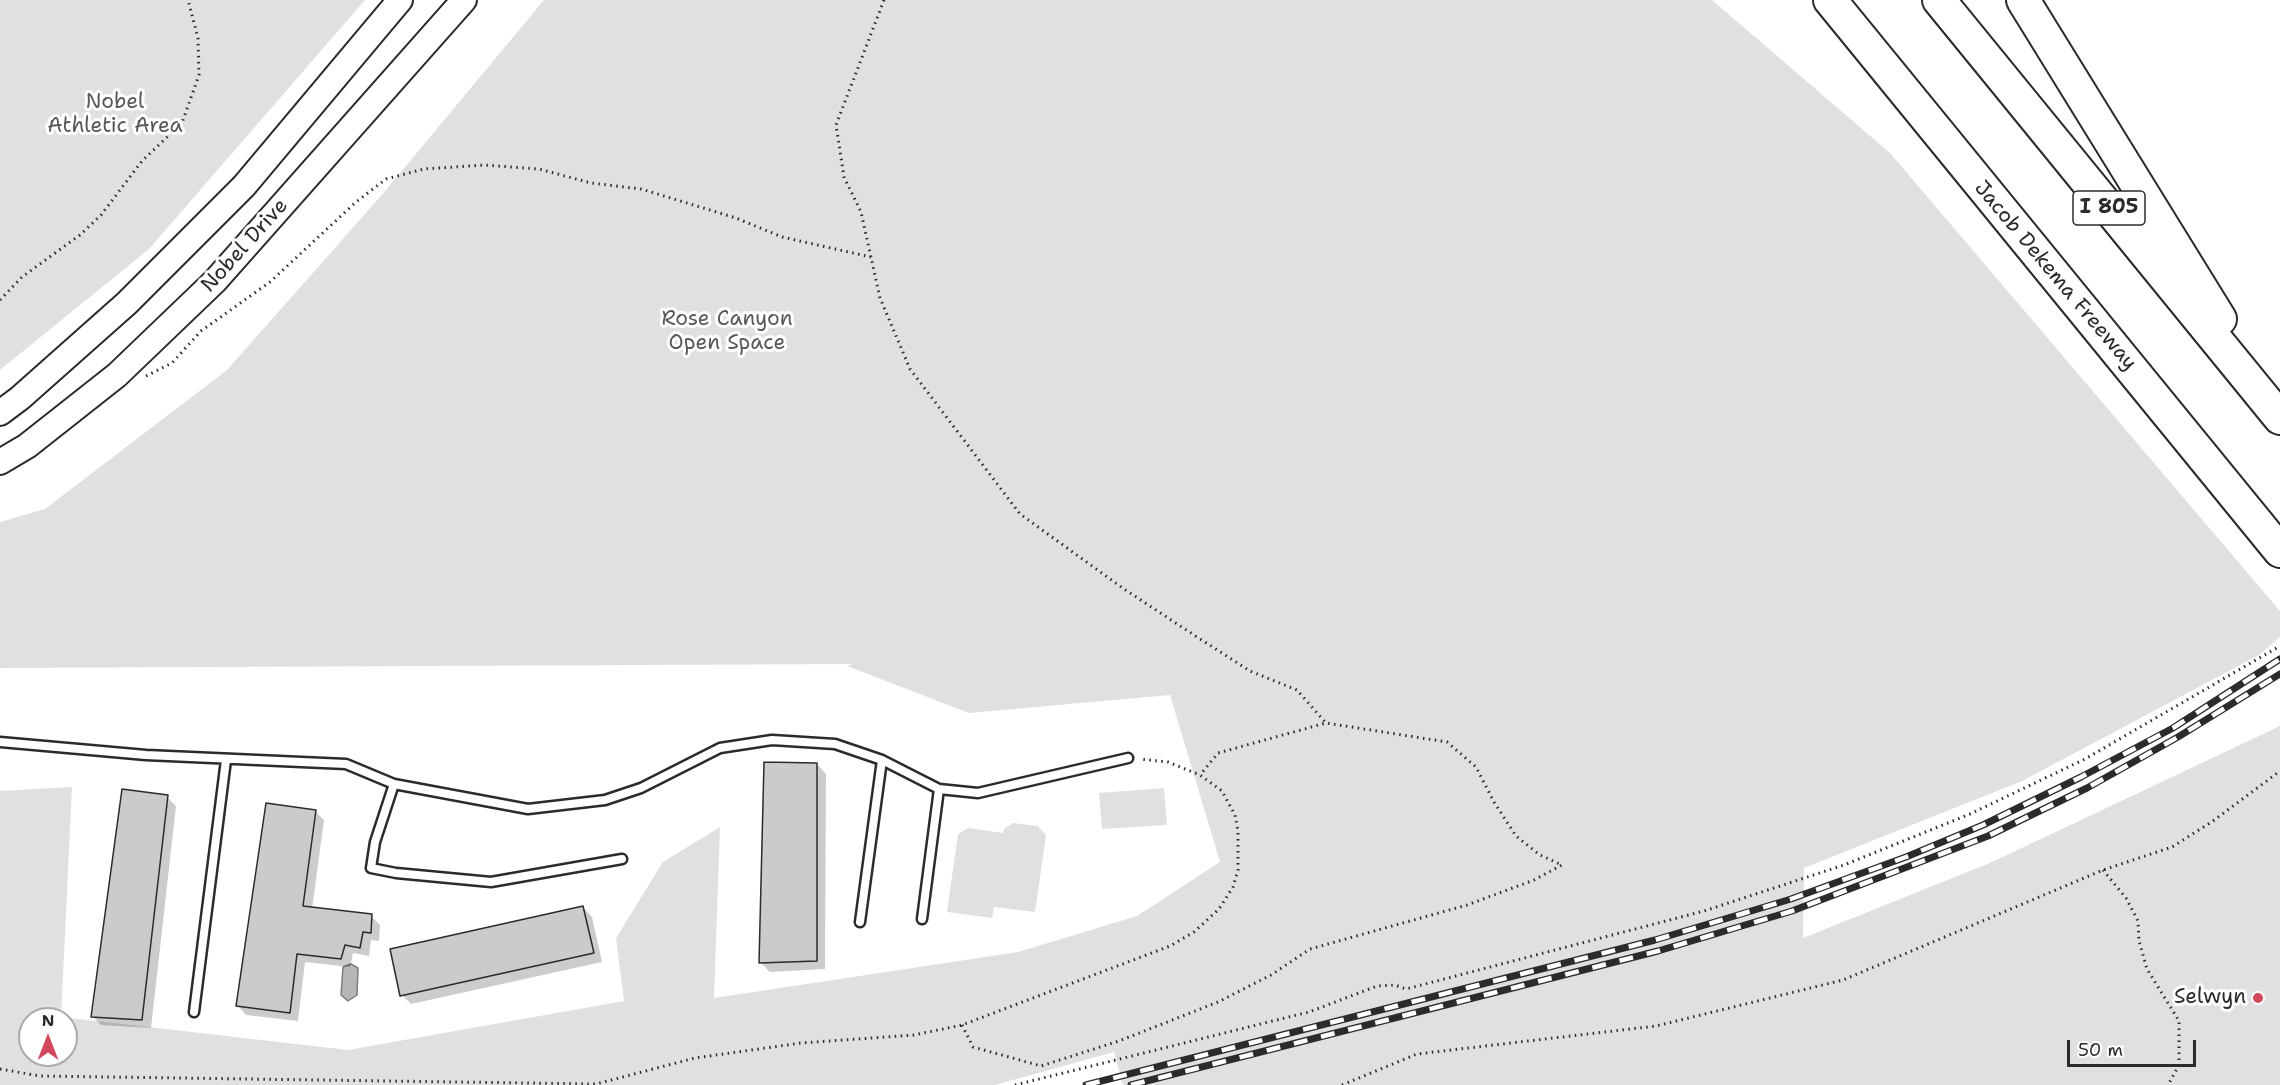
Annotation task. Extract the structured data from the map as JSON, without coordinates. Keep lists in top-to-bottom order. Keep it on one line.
{"streets":{"highway":["I 805","Jacob Dekema Freeway"],"main road":["Nobel Drive"]},"parks":["Nobel Athletic Area","Rose Canyon Open Space"],"places":["Selwyn"],"scale_bar":"50 m","north":"top"}
